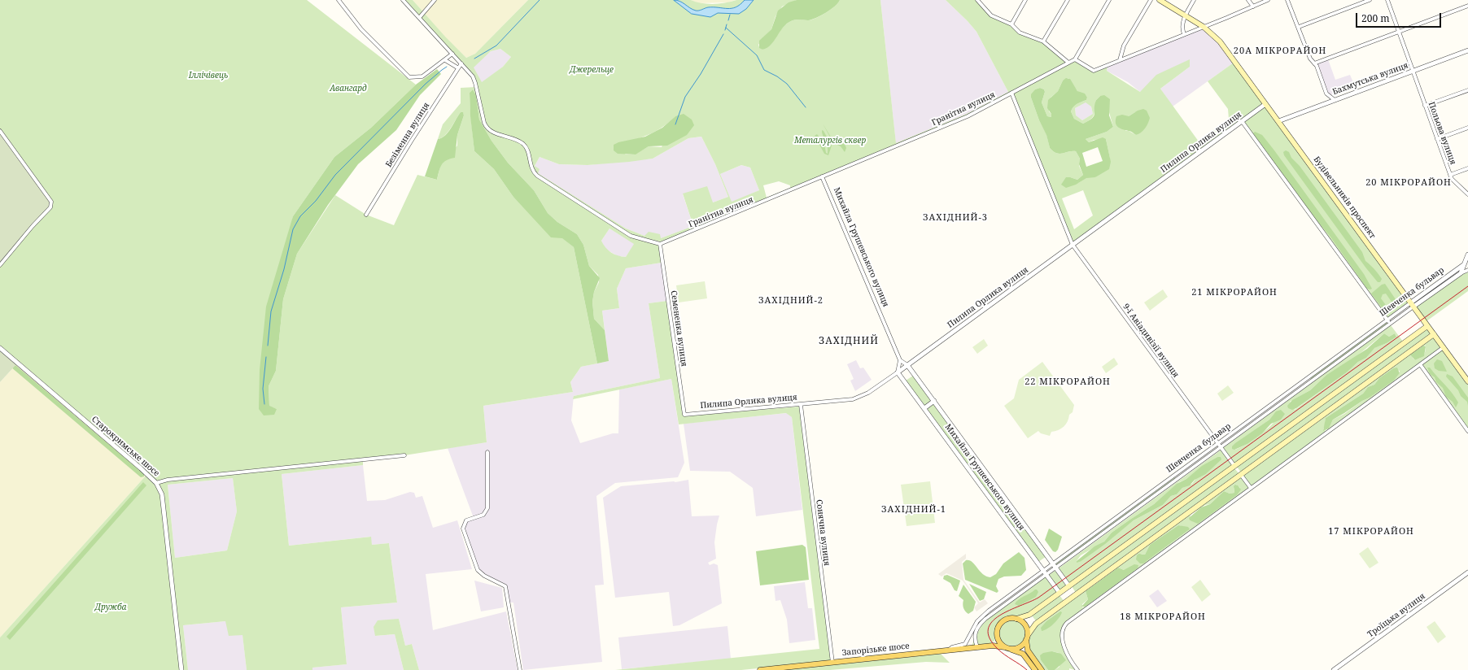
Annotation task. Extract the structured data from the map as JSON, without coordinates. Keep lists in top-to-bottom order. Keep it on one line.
{"streets":{"main road":["Будівельників проспект","Михайла Грушевського вулиця","Запорізьке шосе"],"street":["Бахмутська вулиця","Гранітна вулиця","Польова вулиця","Безіменна вулиця","Пилипа Орлика вулиця","Шевченка бульвар","Семененка вулиця","9-ї Авіадивізії вулиця","Старокримське шосе","Сонячна вулиця","Троїцька вулиця"]},"crossings":[["Бахмутська вулиця","Польова вулиця"],["Бахмутська вулиця","Будівельників проспект"],["Гранітна вулиця","Михайла Грушевського вулиця"],["Гранітна вулиця","Семененка вулиця"],["Гранітна вулиця","9-ї Авіадивізії вулиця"],["Пилипа Орлика вулиця","Будівельників проспект"],["Пилипа Орлика вулиця","Михайла Грушевського вулиця"],["Пилипа Орлика вулиця","Семененка вулиця"],["Пилипа Орлика вулиця","9-ї Авіадивізії вулиця"],["Пилипа Орлика вулиця","Сонячна вулиця"],["Будівельників проспект","Шевченка бульвар"],["Михайла Грушевського вулиця","Шевченка бульвар"],["Шевченка бульвар","9-ї Авіадивізії вулиця"],["Шевченка бульвар","Запорізьке шосе"],["Сонячна вулиця","Запорізьке шосе"]],"districts":["20А МІКРОРАЙОН","20 МІКРОРАЙОН","ЗАХІДНИЙ-3","21 МІКРОРАЙОН","ЗАХІДНИЙ-2","ЗАХІДНИЙ","22 МІКРОРАЙОН","ЗАХІДНИЙ-1","17 МІКРОРАЙОН","18 МІКРОРАЙОН"],"parks":["Джерельце","Іллічівець","Авангард","Металургів сквер","Дружба"],"scale_bar":"200 m"}
